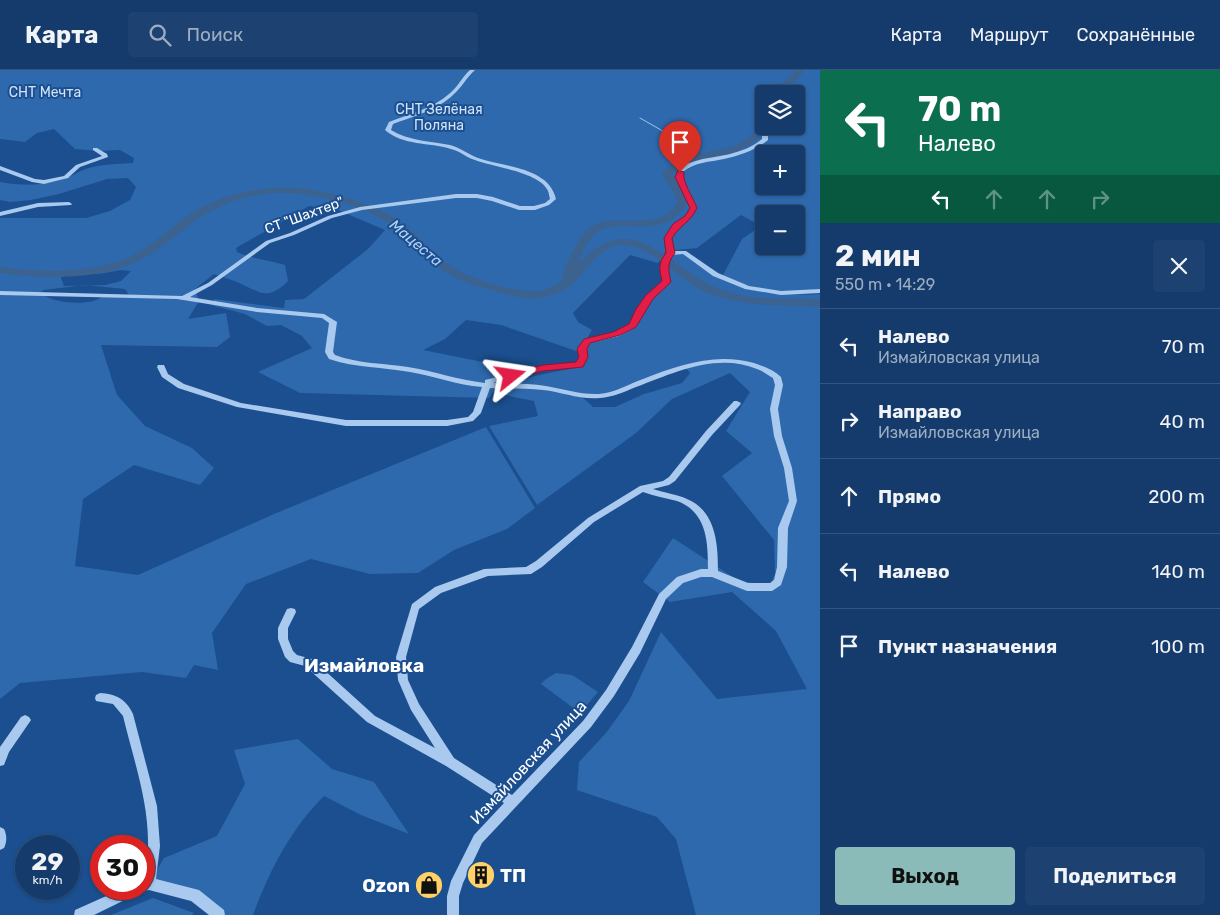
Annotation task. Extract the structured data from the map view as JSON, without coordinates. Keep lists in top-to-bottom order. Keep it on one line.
{"streets":{"street":["СТ \"Шахтер\"","Измайловская улица"]},"districts":["Измайловка"],"water":["Мацеста"],"parks":["СНТ Мечта","СНТ Зелёная Поляна"],"places":{"building":["ТП"],"shop":["Ozon"]},"page":{"header":"Карта","search":"Поиск","nav":["Карта","Маршрут","Сохранённые"],"turn":["70 m","Налево"],"map_buttons":["+","−"],"heading":["2 мин","550 m · 14:29"],"list":[{"name":"Налево","note":"Измайловская улица","value":"70 m"},{"name":"Направо","note":"Измайловская улица","value":"40 m"},{"name":"Прямо","value":"200 m"},{"name":"Налево","value":"140 m"},{"name":"Пункт назначения","value":"100 m"}],"speed":"29 km/h","limit":"30","buttons":["Выход","Поделиться"]}}
